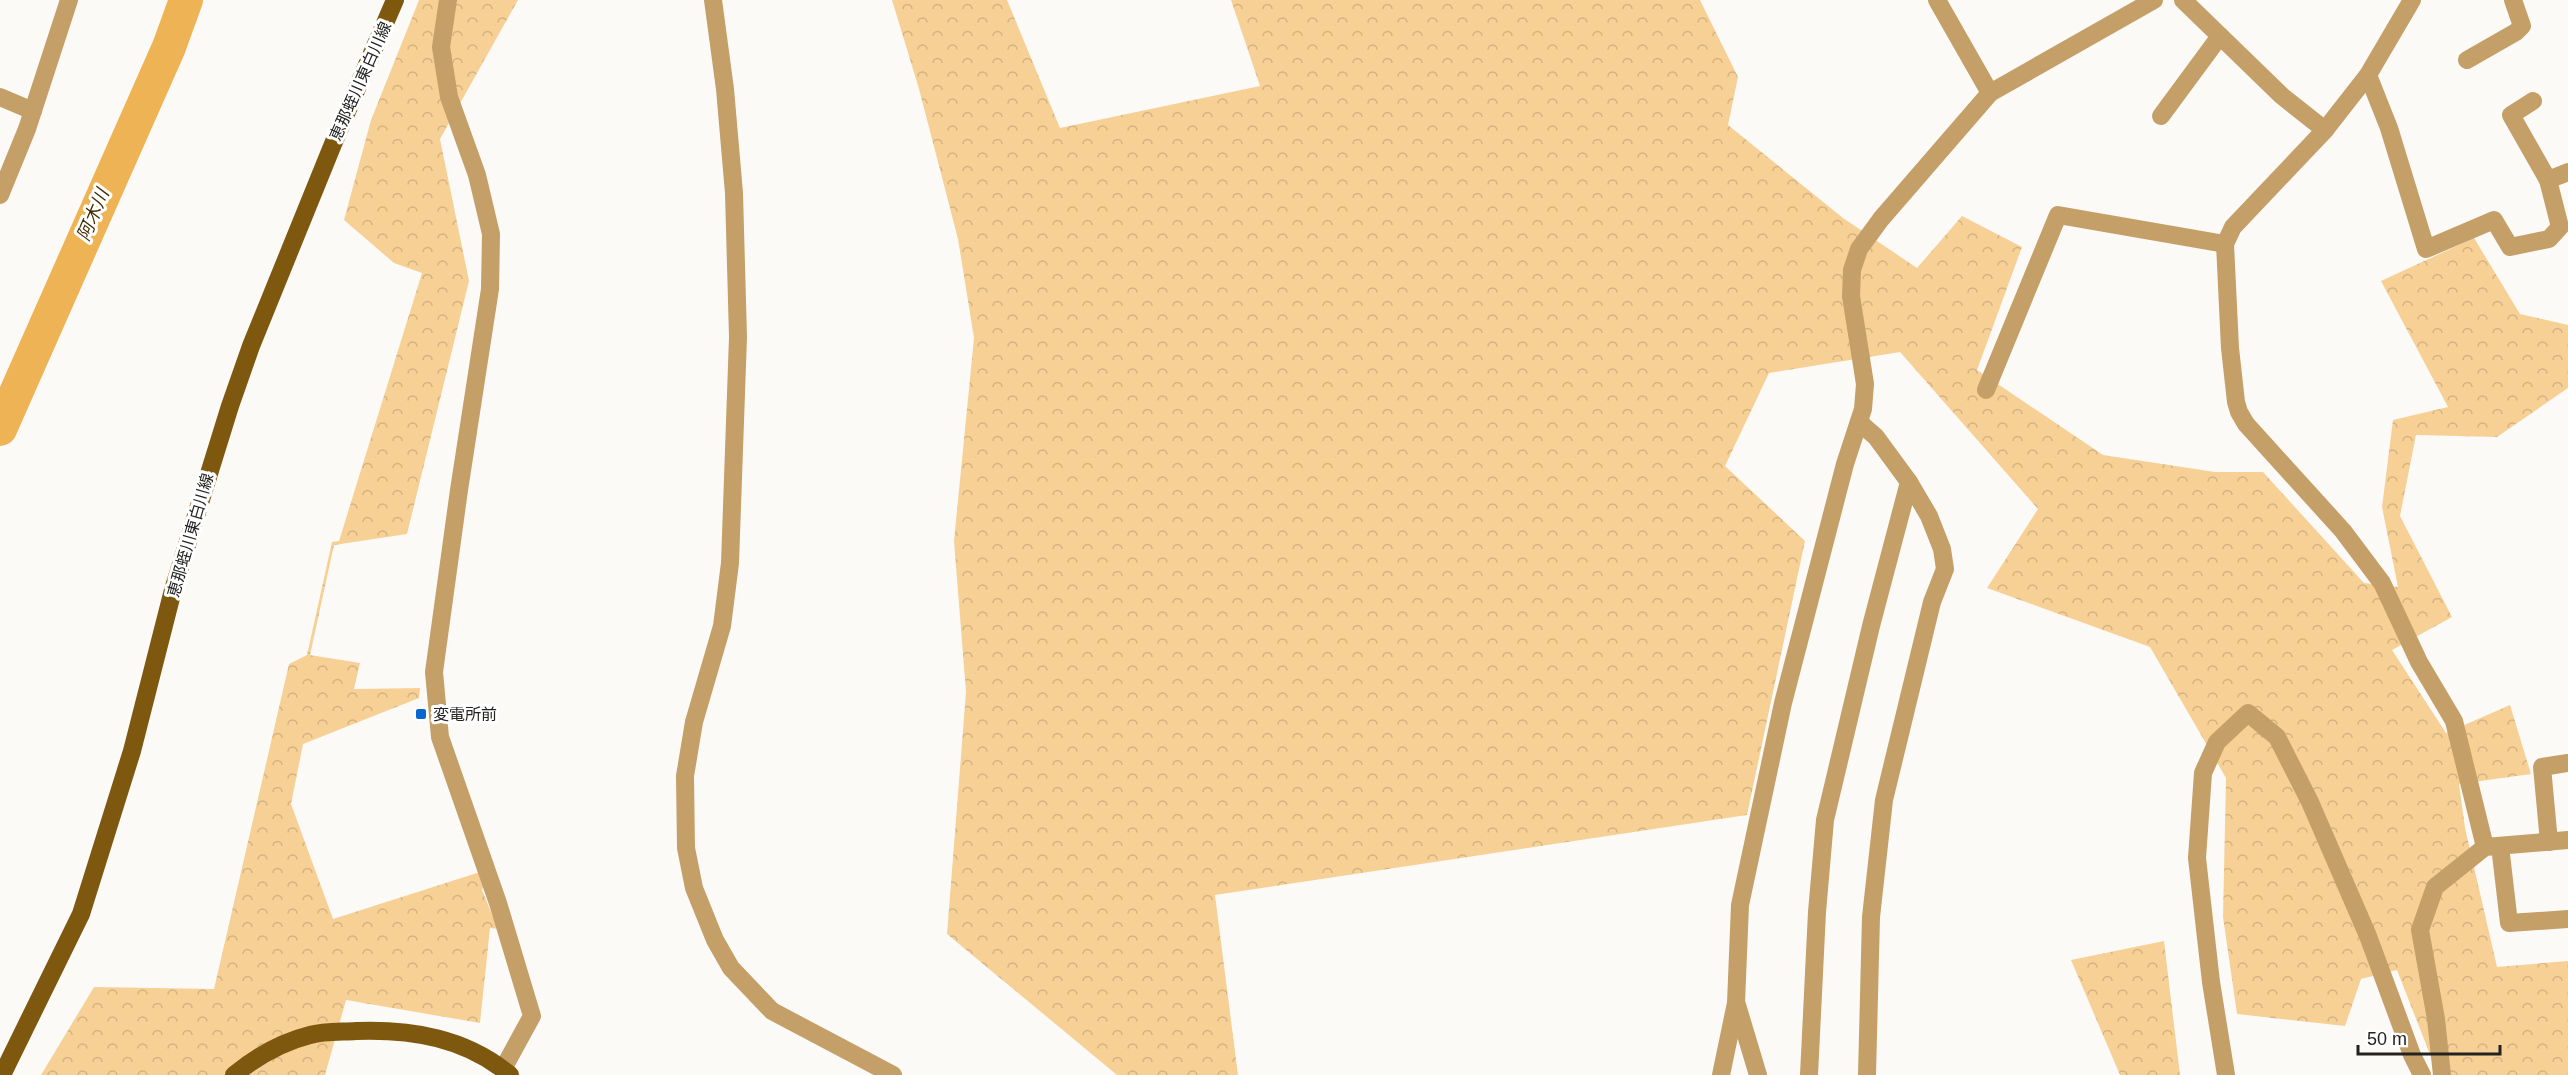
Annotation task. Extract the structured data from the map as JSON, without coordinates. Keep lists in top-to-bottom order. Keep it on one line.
{"streets":{"main road":["恵那蛭川東白川線"]},"water":["阿木川"],"places":{"transit":["変電所前"]},"scale_bar":"50 m"}
